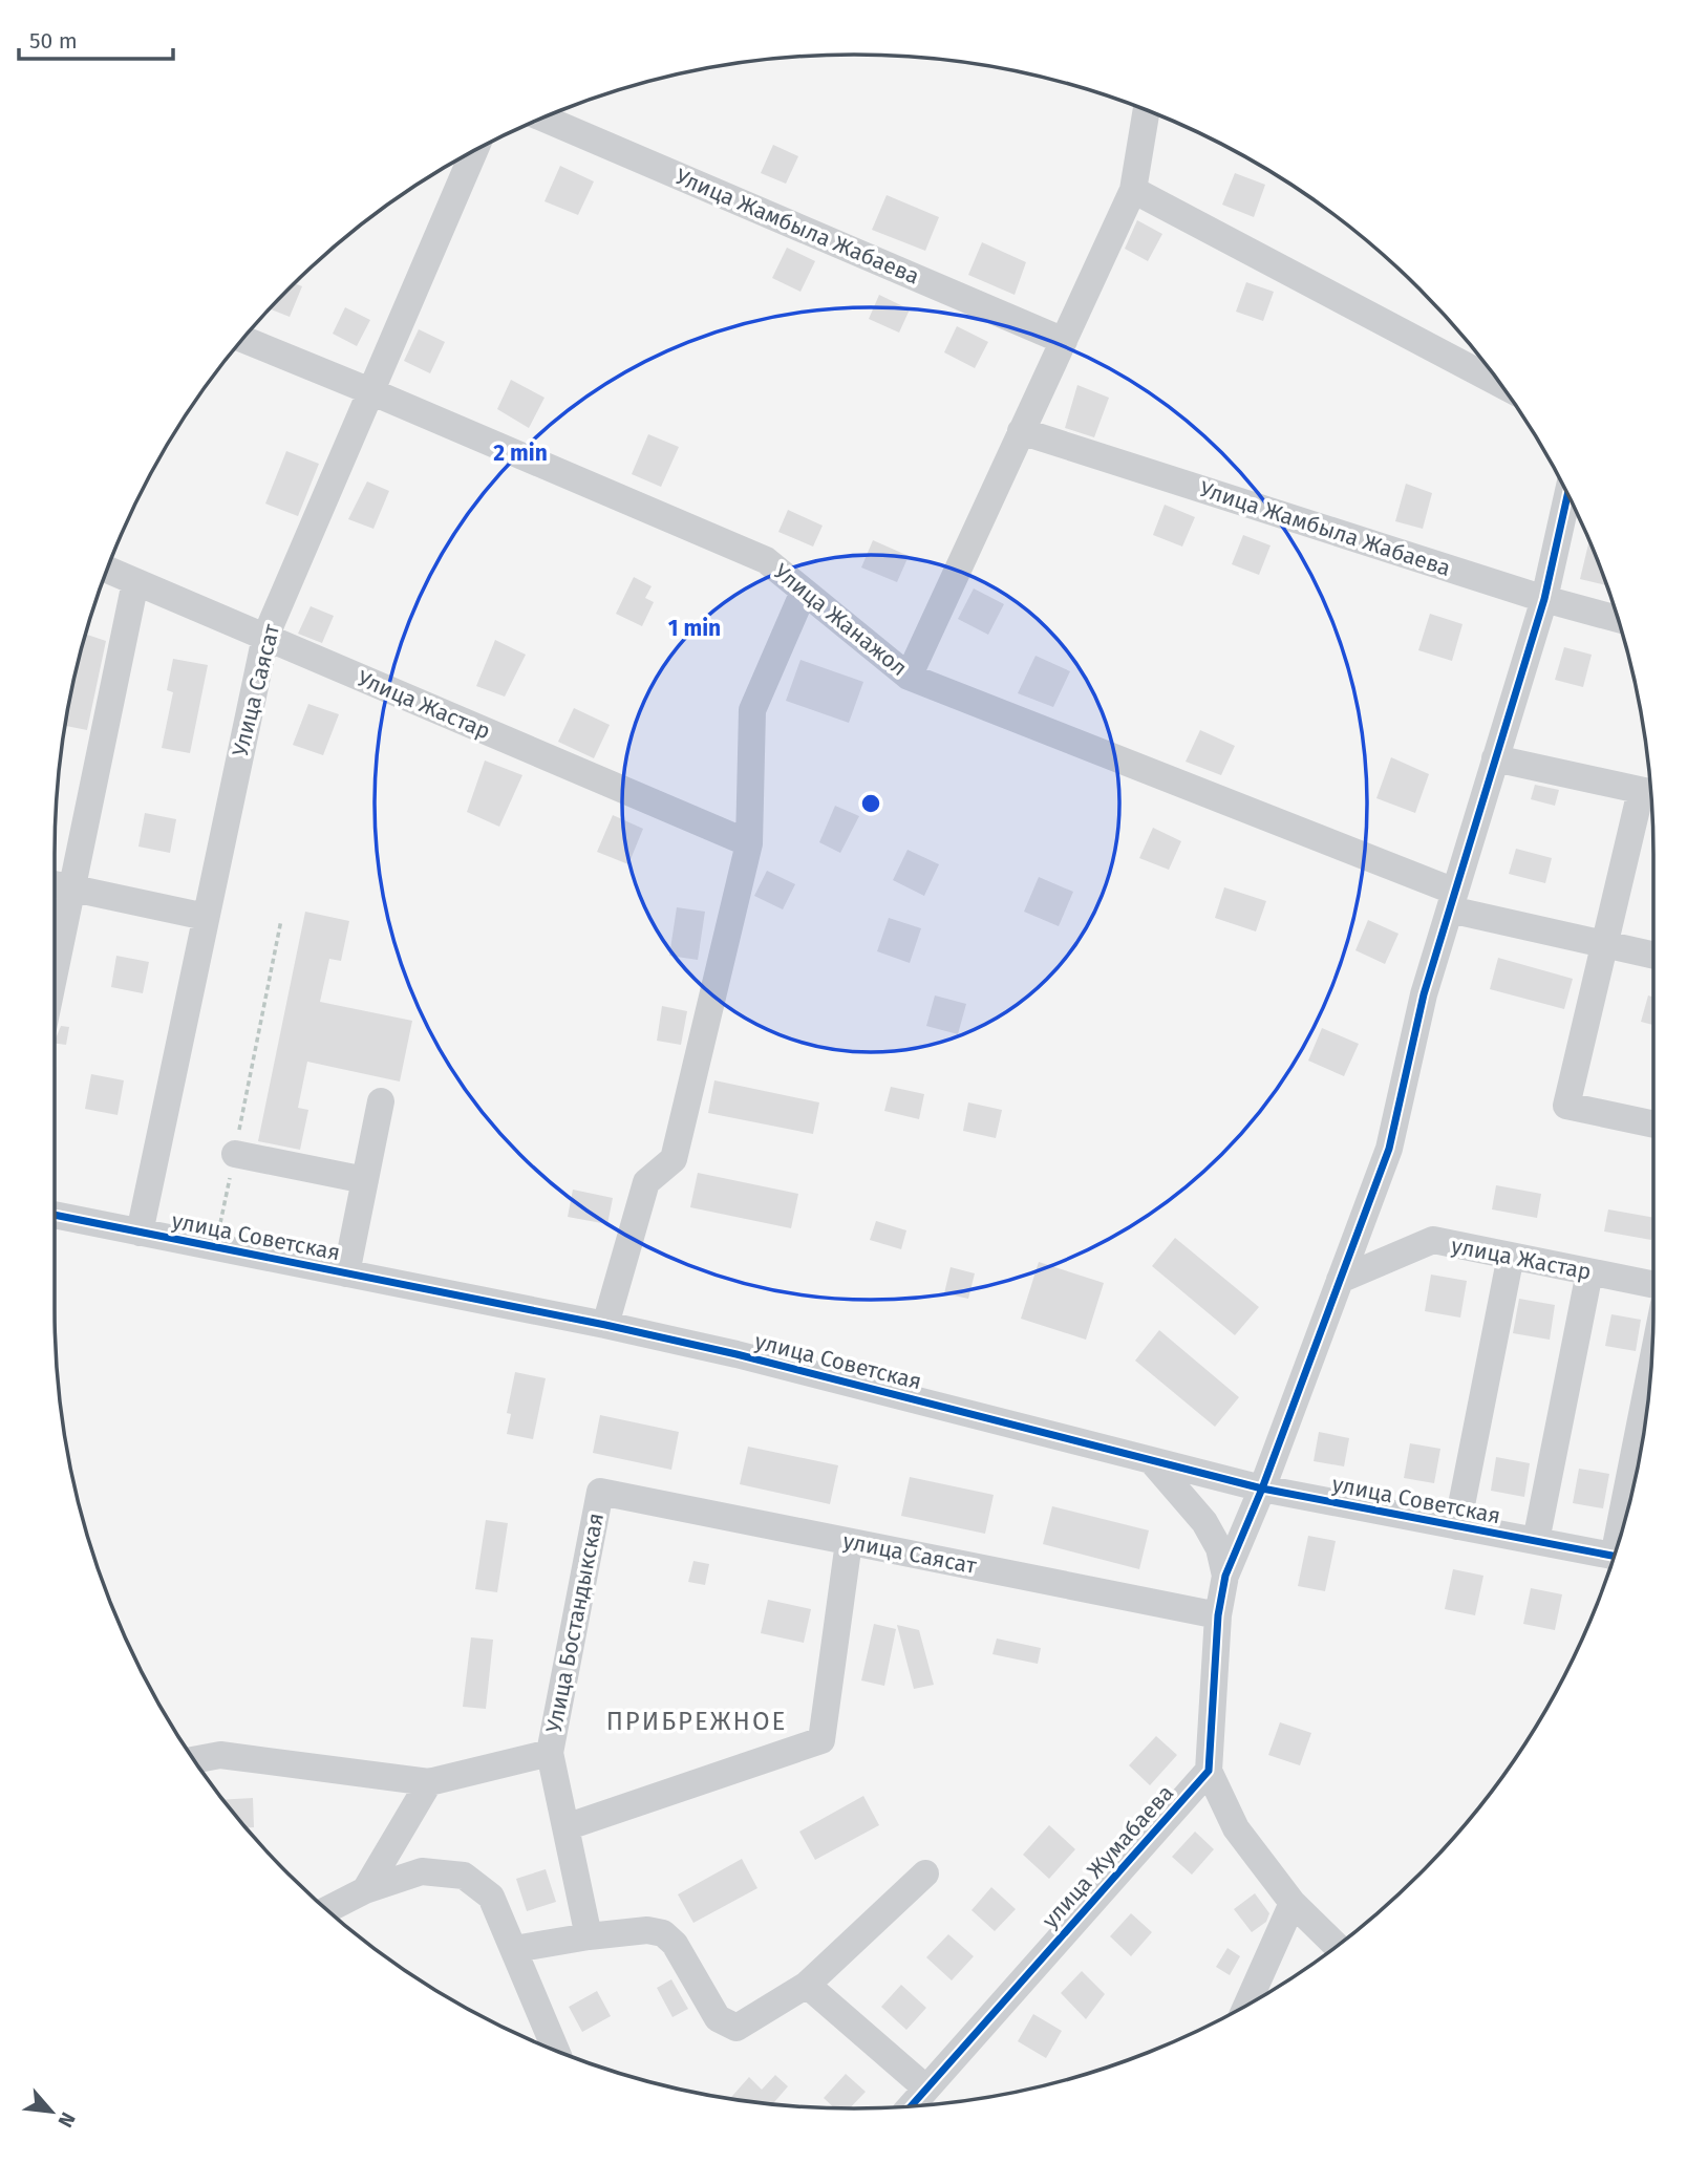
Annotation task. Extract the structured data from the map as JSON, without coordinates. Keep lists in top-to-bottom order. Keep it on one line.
{"streets":{"street":["Улица Жамбыла Жабаева","Улица Жанажол","Улица Саясат","Улица Жастар","улица Советская","улица Жастар","улица Саясат","Улица Бостандыкская","улица Жумабаева"]},"crossings":[["Улица Жанажол","Улица Саясат"],["Улица Саясат","Улица Жастар"],["Улица Саясат","улица Советская"],["улица Саясат","Улица Бостандыкская"]],"districts":["ПРИБРЕЖНОЕ"],"scale_bar":"50 m","north":"bottom right","rings":["2 min","1 min"]}
